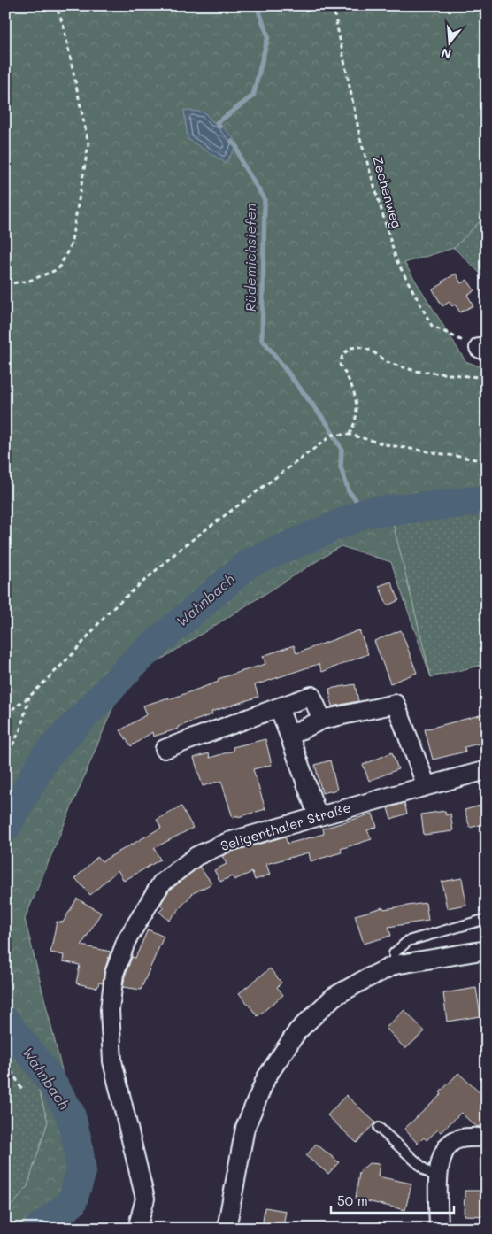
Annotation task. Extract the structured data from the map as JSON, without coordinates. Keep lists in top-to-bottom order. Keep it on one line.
{"streets":{"street":["Seligenthaler Straße"],"path":["Zechenweg"]},"water":["Rüdemichsiefen","Wahnbach"],"scale_bar":"50 m","north":"bottom"}
